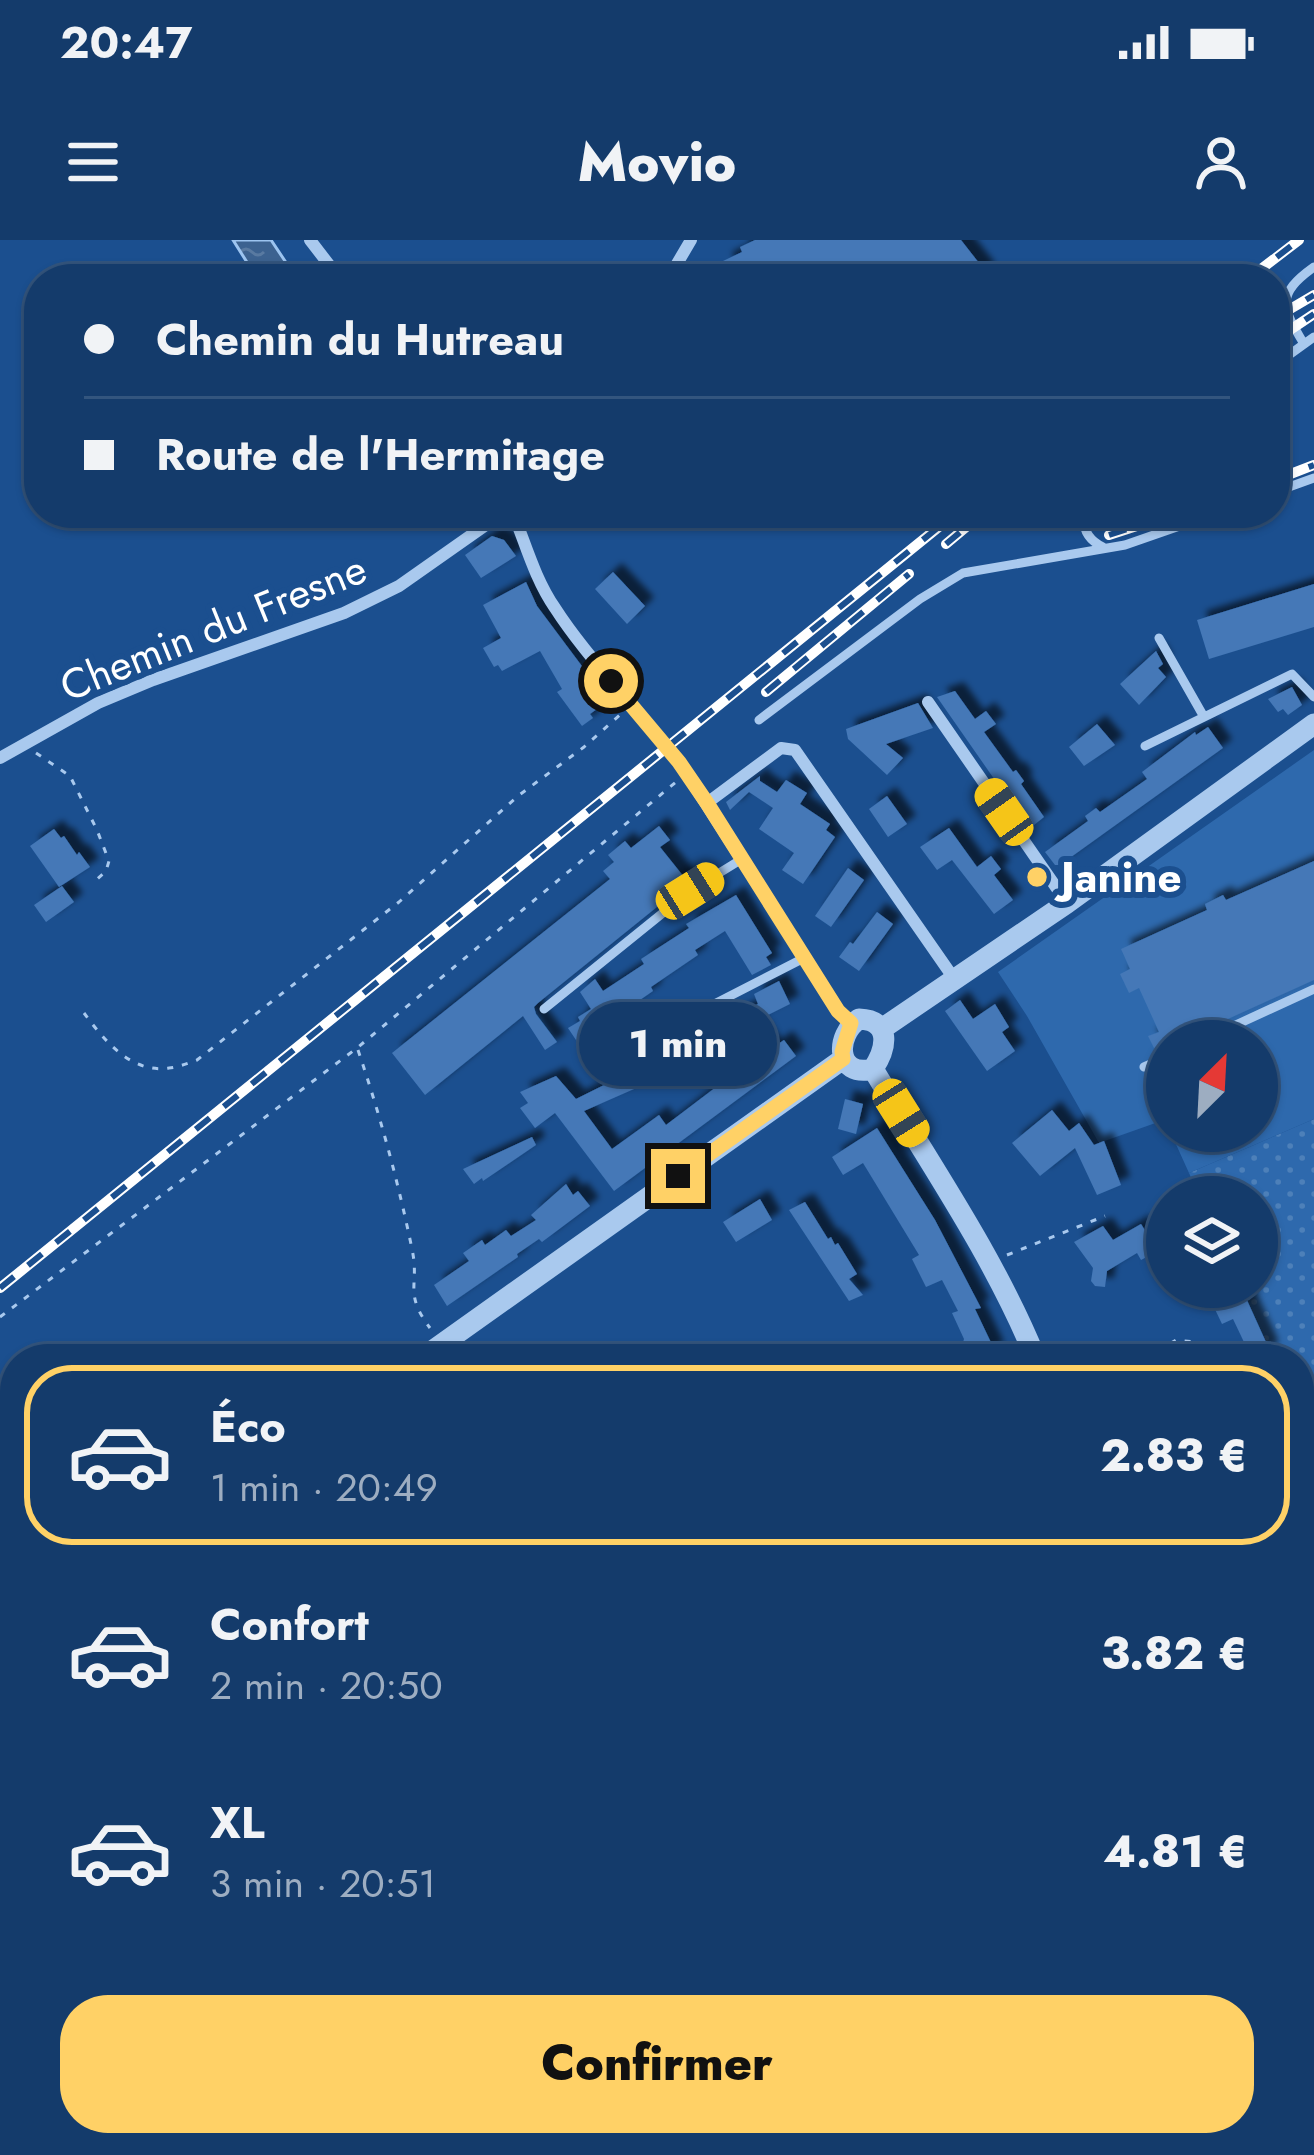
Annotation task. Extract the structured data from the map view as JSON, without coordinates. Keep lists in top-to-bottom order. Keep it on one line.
{"streets":{"street":["Chemin du Fresne"]},"places":["Janine"],"north":"top right","page":{"status":"20:47","header":"Movio","banner":["Chemin du Hutreau","Route de l'Hermitage"],"bubble":"1 min","list":[{"name":"Éco","note":"1 min · 20:49","value":"2.83 €"},{"name":"Confort","note":"2 min · 20:50","value":"3.82 €"},{"name":"XL","note":"3 min · 20:51","value":"4.81 €"}],"buttons":"Confirmer"}}
